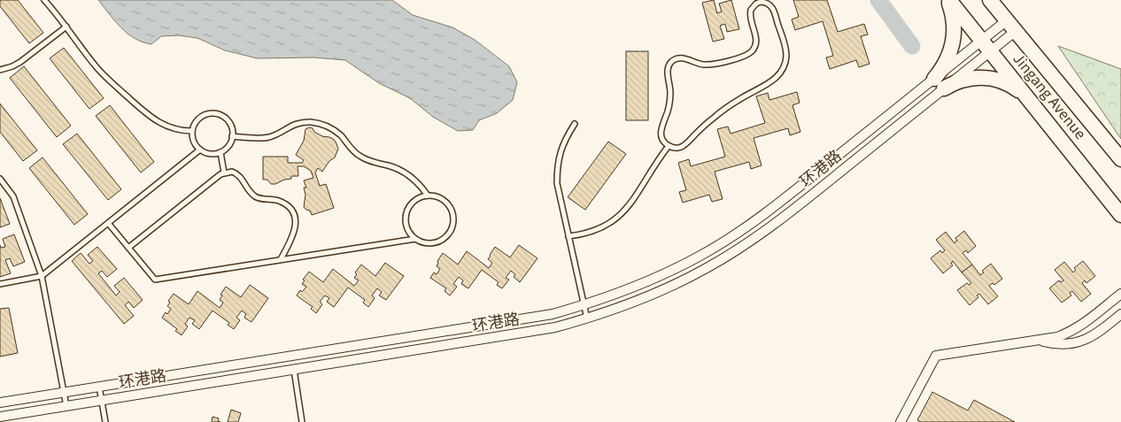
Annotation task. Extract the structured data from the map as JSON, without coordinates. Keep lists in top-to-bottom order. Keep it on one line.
{"streets":{"highway":["Jingang Avenue"],"street":["环港路"]},"crossings":[["Jingang Avenue","环港路"]]}
